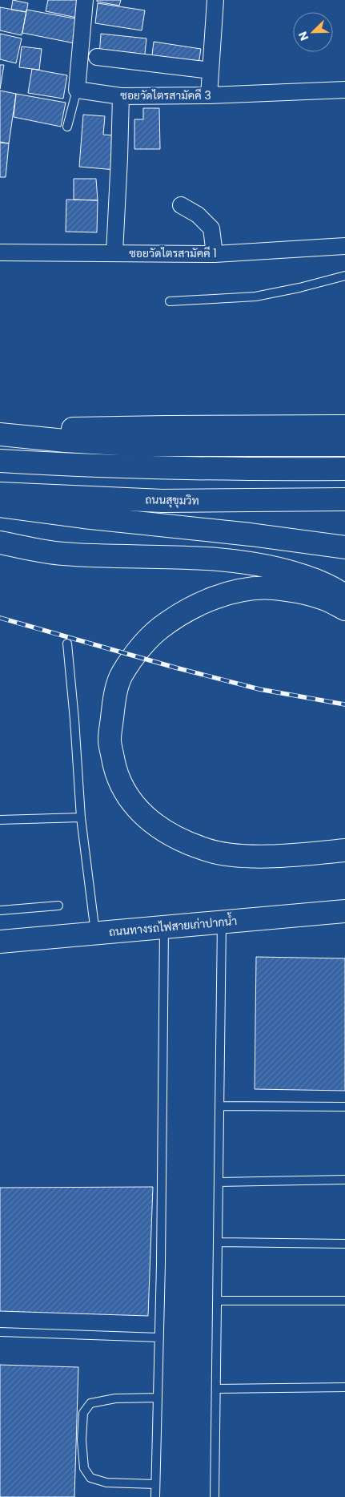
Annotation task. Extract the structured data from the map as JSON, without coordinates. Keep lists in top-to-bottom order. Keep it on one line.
{"streets":{"main road":["ถนนสุขุมวิท","ถนนทางรถไฟสายเก่าปากน้ำ"],"street":["ซอยวัดไตรสามัคคี 3","ซอยวัดไตรสามัคคี 1"]},"north":"bottom left"}
